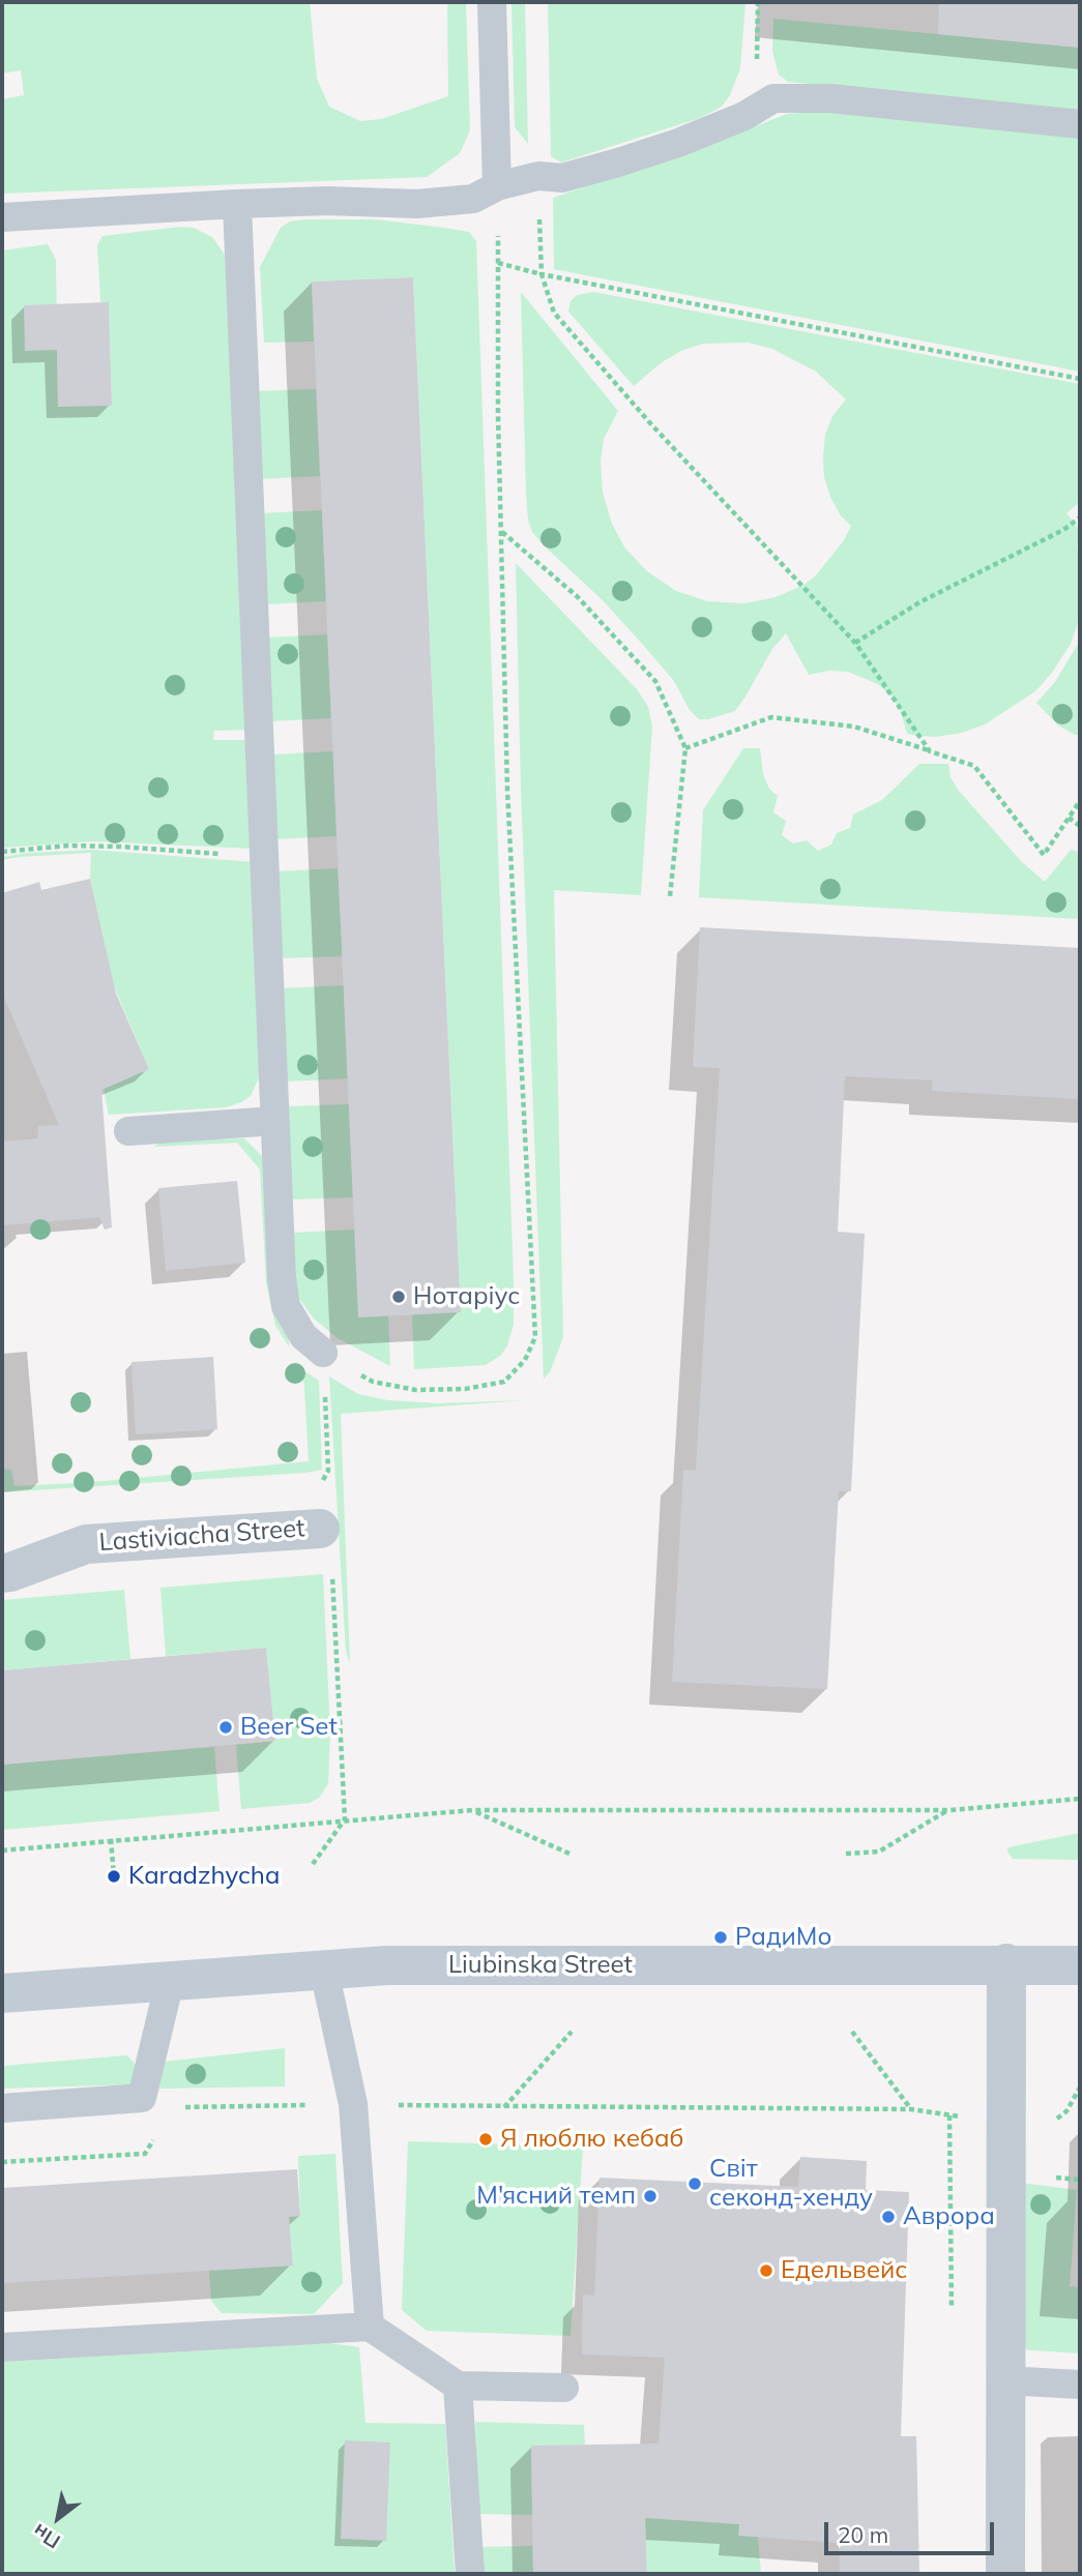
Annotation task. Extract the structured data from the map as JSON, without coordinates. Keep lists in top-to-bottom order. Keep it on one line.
{"streets":{"main road":["Liubinska Street"],"street":["Lastiviacha Street"]},"places":["Нотаріус","Beer Set","Karadzhycha","РадиМо","Я люблю кебаб","Світ секонд-хенду","М'ясний темп","Аврора","Едельвейс"],"scale_bar":"20 m","north":"bottom left"}
